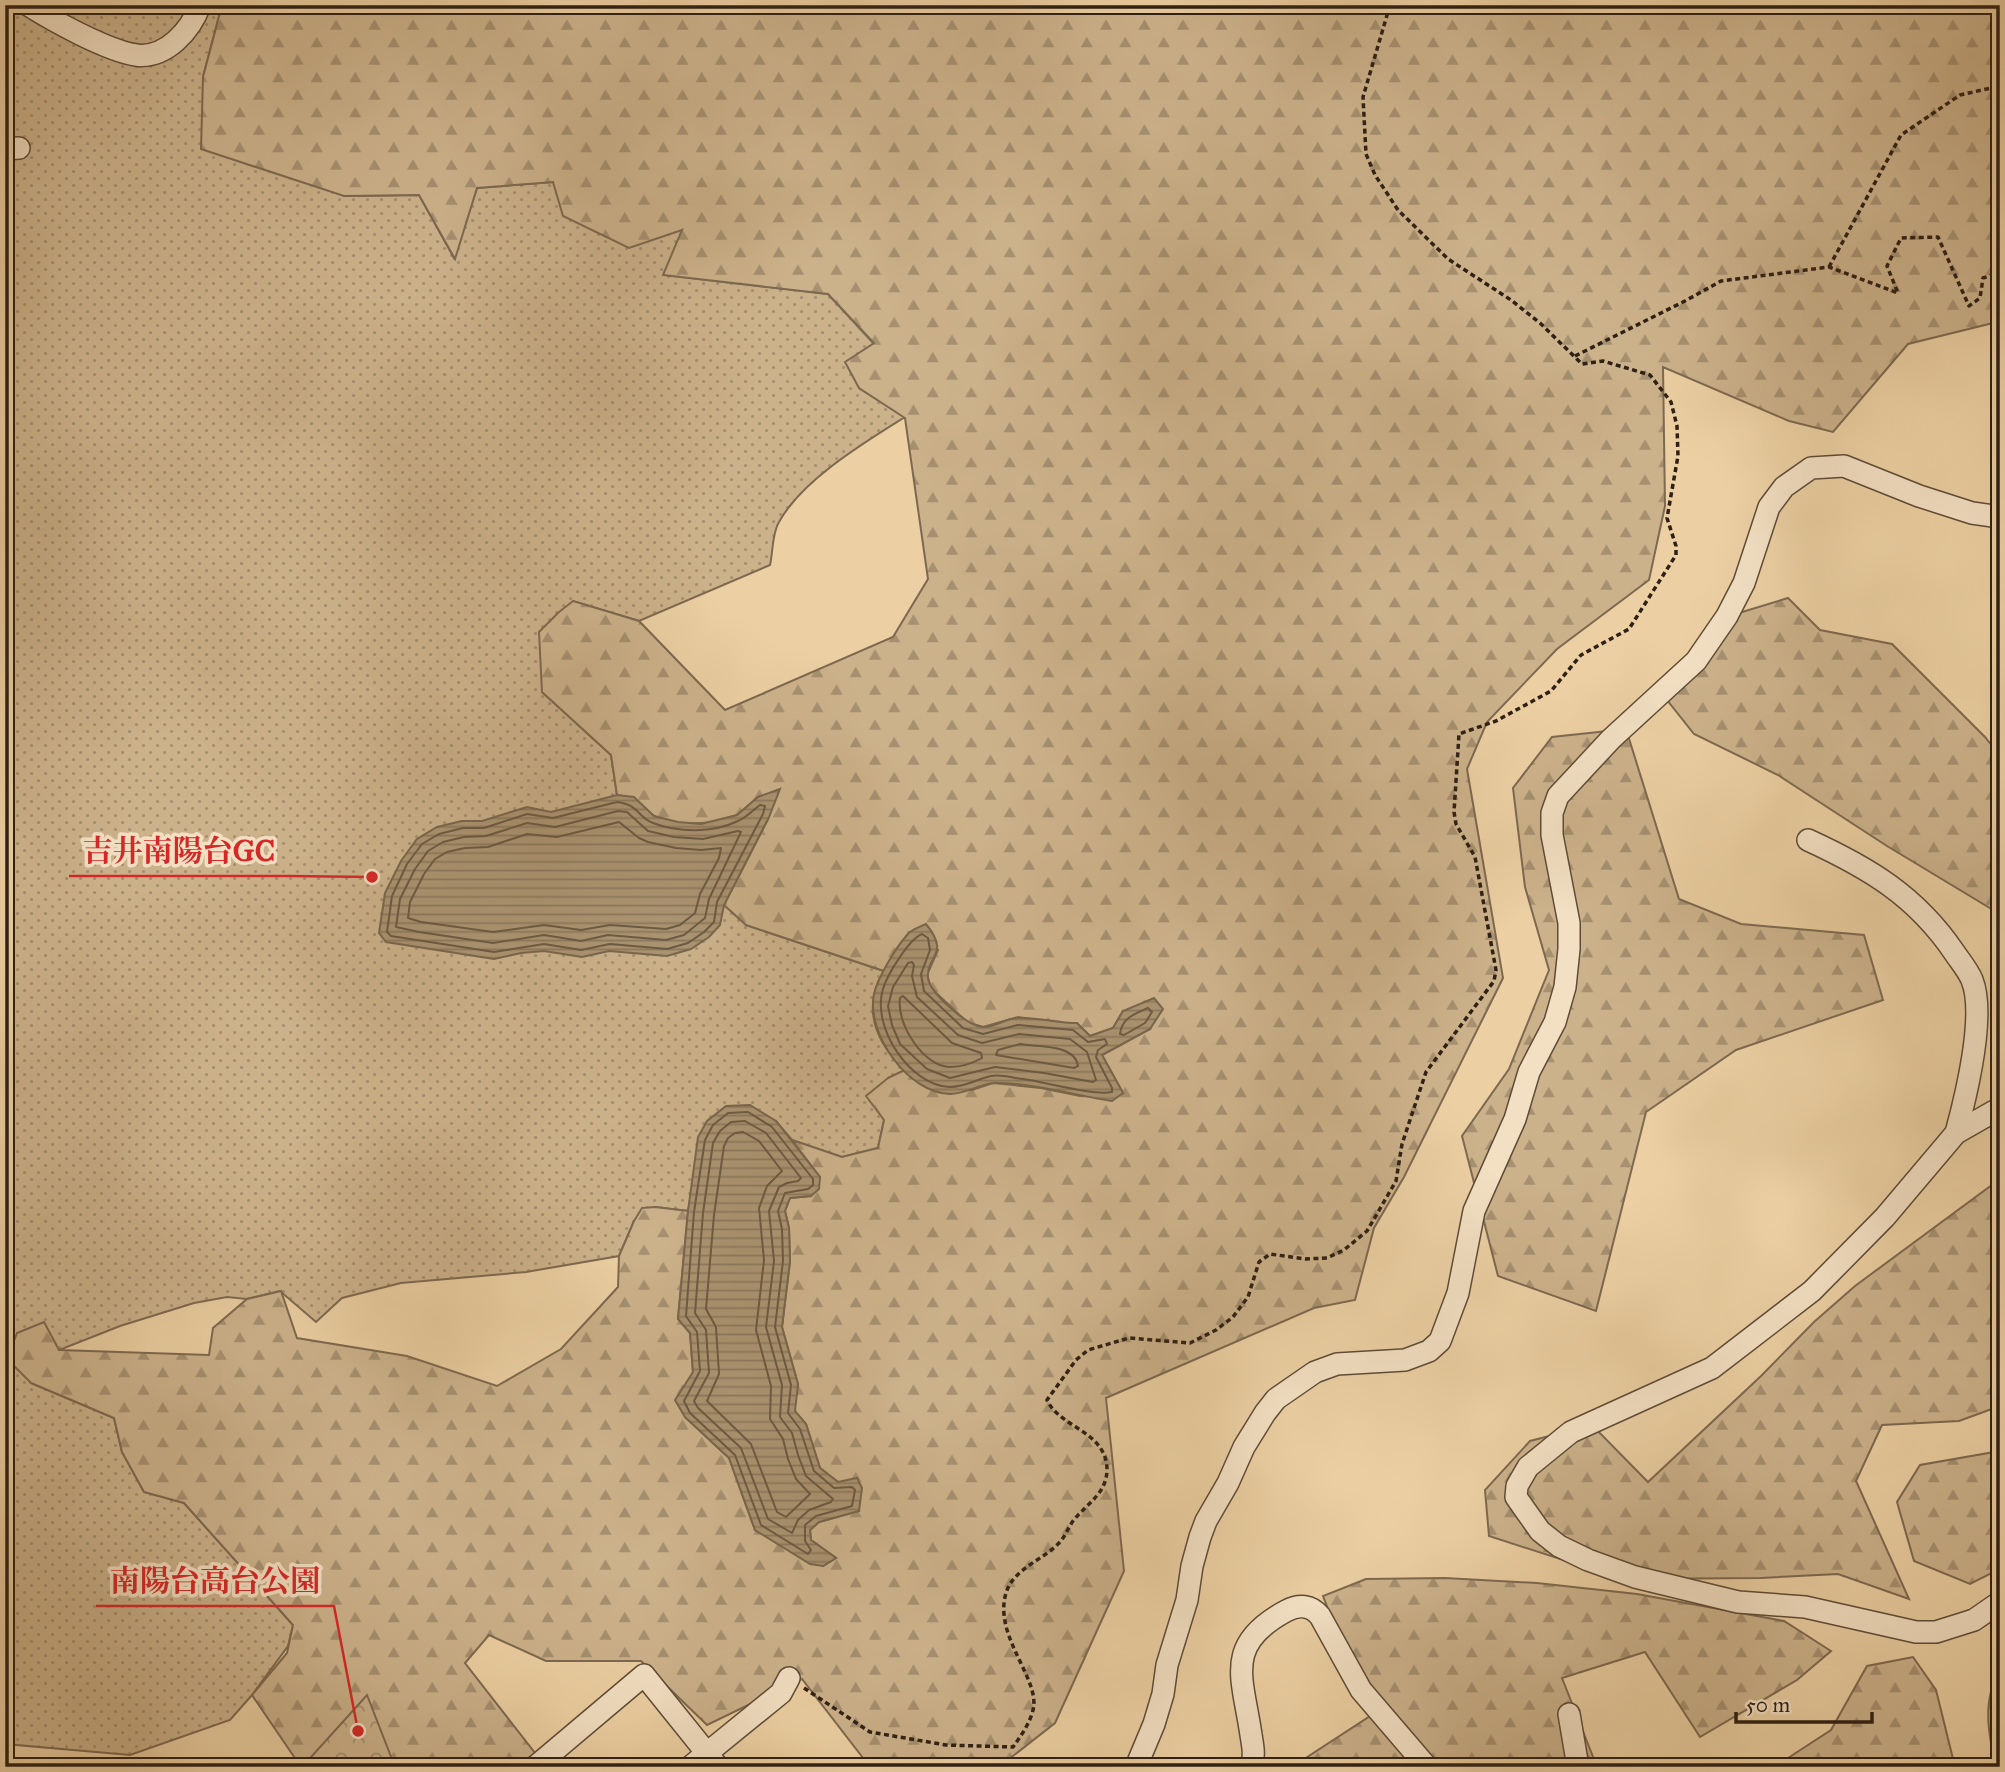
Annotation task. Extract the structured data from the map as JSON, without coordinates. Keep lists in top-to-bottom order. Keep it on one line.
{"places":["吉井南陽台GC","南陽台高台公園"],"scale_bar":"50 m"}
